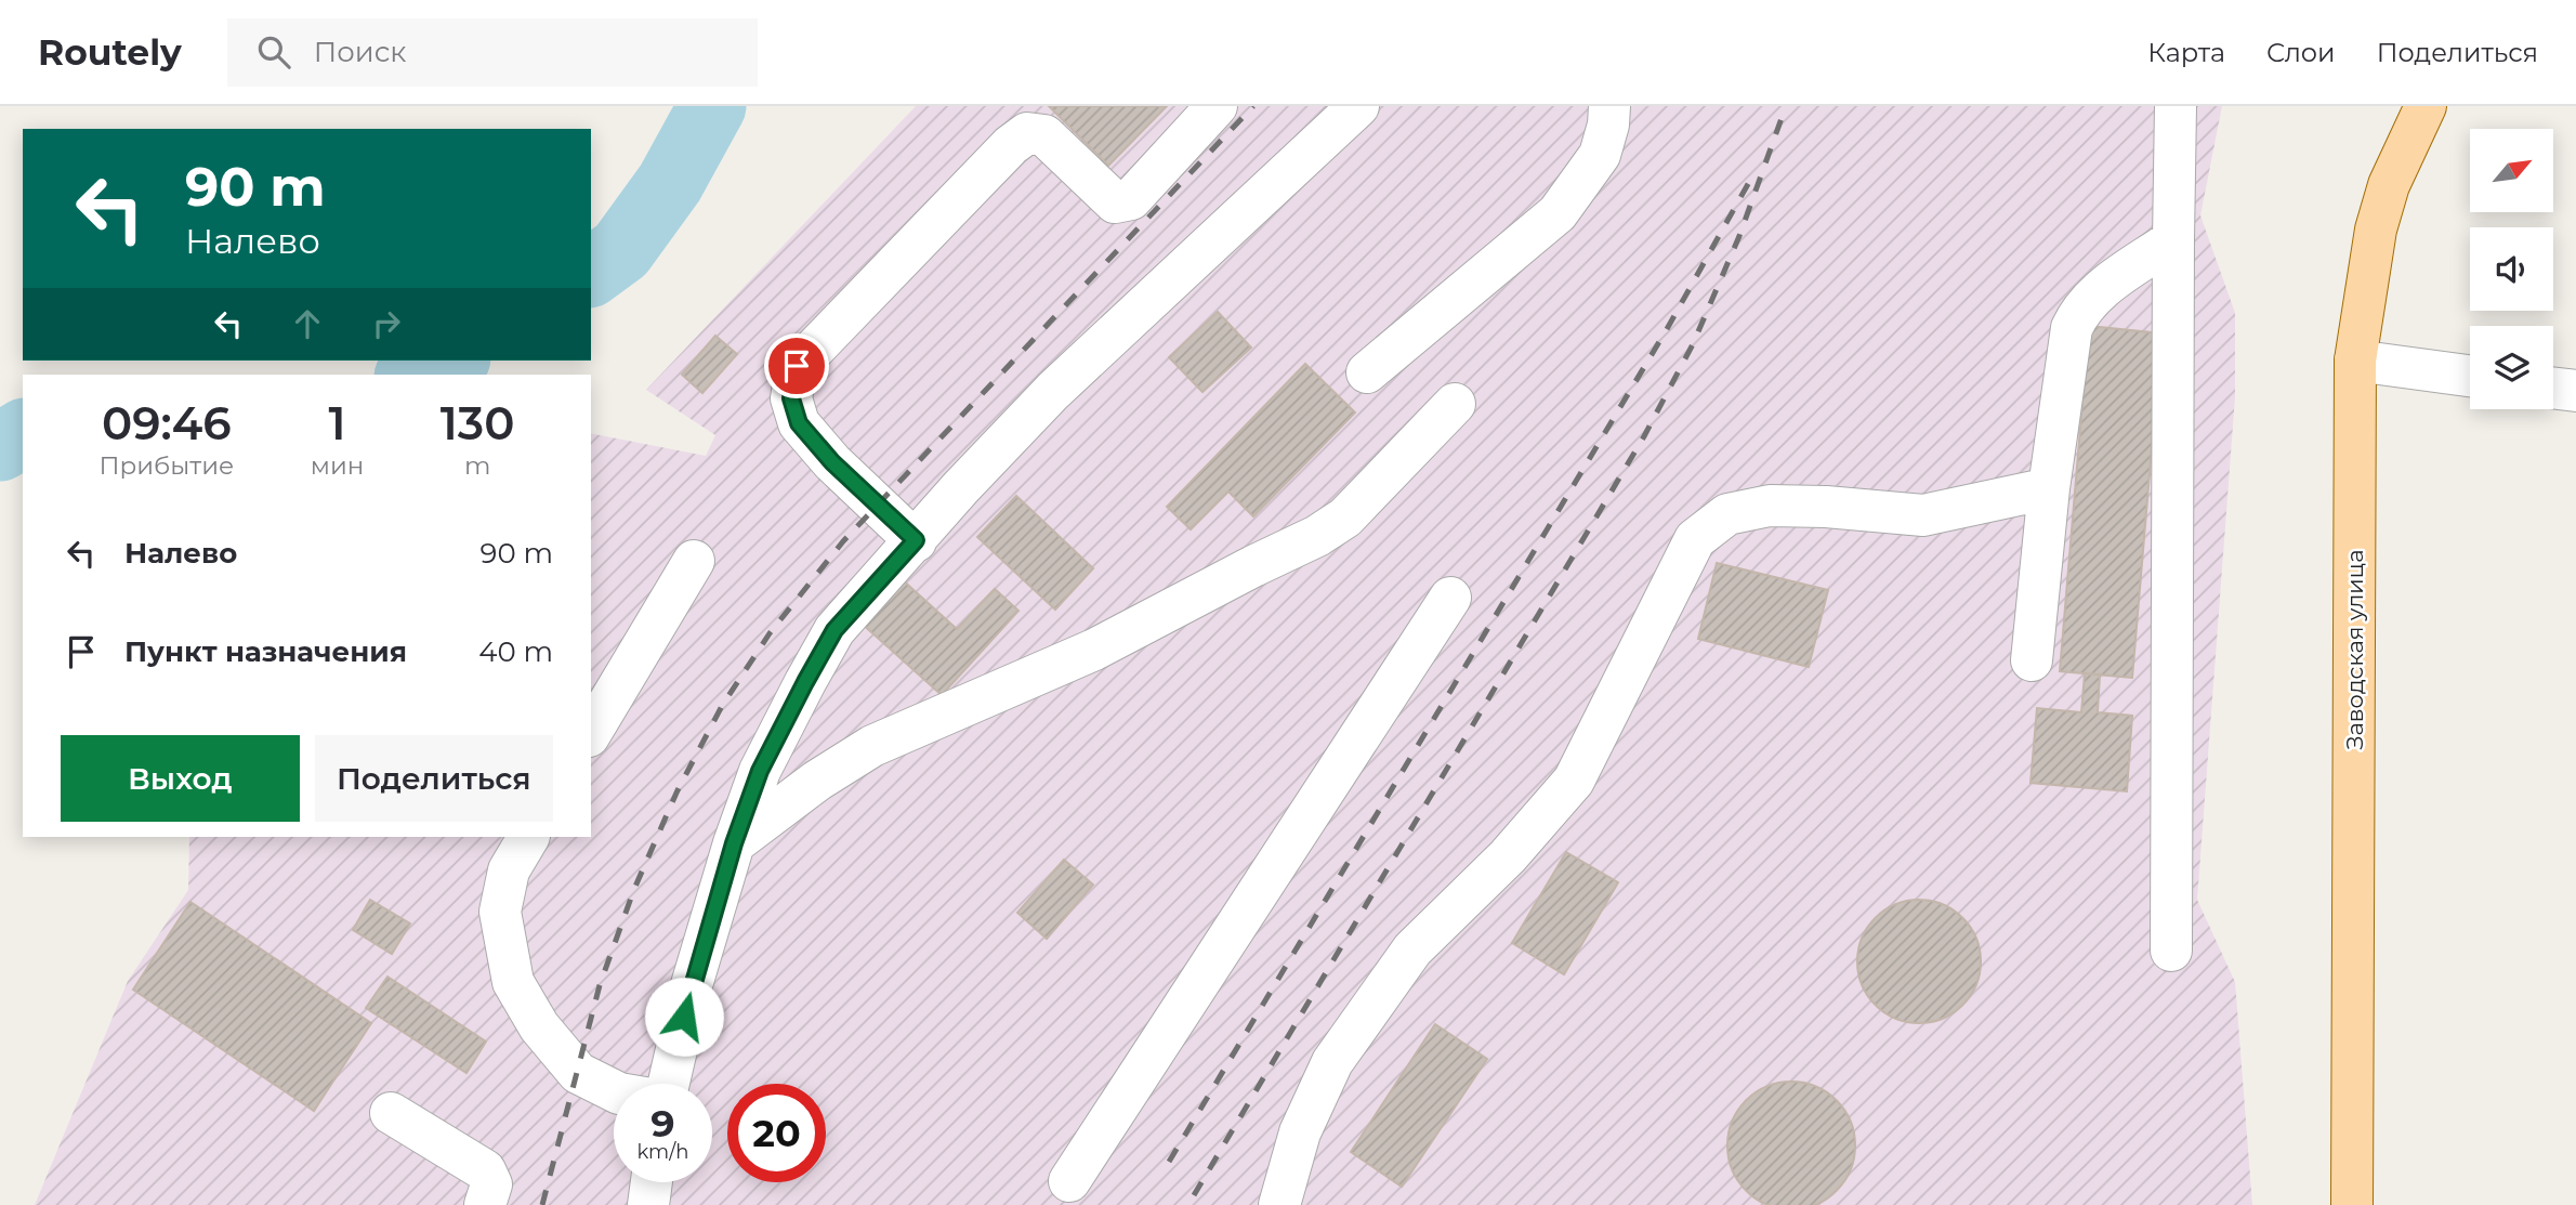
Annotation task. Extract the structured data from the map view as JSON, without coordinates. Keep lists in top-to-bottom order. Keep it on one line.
{"streets":{"main road":["Заводская улица"]},"north":"top right","page":{"header":"Routely","search":"Поиск","nav":["Карта","Слои","Поделиться"],"turn":["90 m","Налево"],"eta":["09:46","Прибытие","1","мин","130","m"],"list":[{"name":"Налево","value":"90 m"},{"name":"Пункт назначения","value":"40 m"}],"buttons":["Выход","Поделиться"],"speed":"9 km/h","limit":"20"}}
